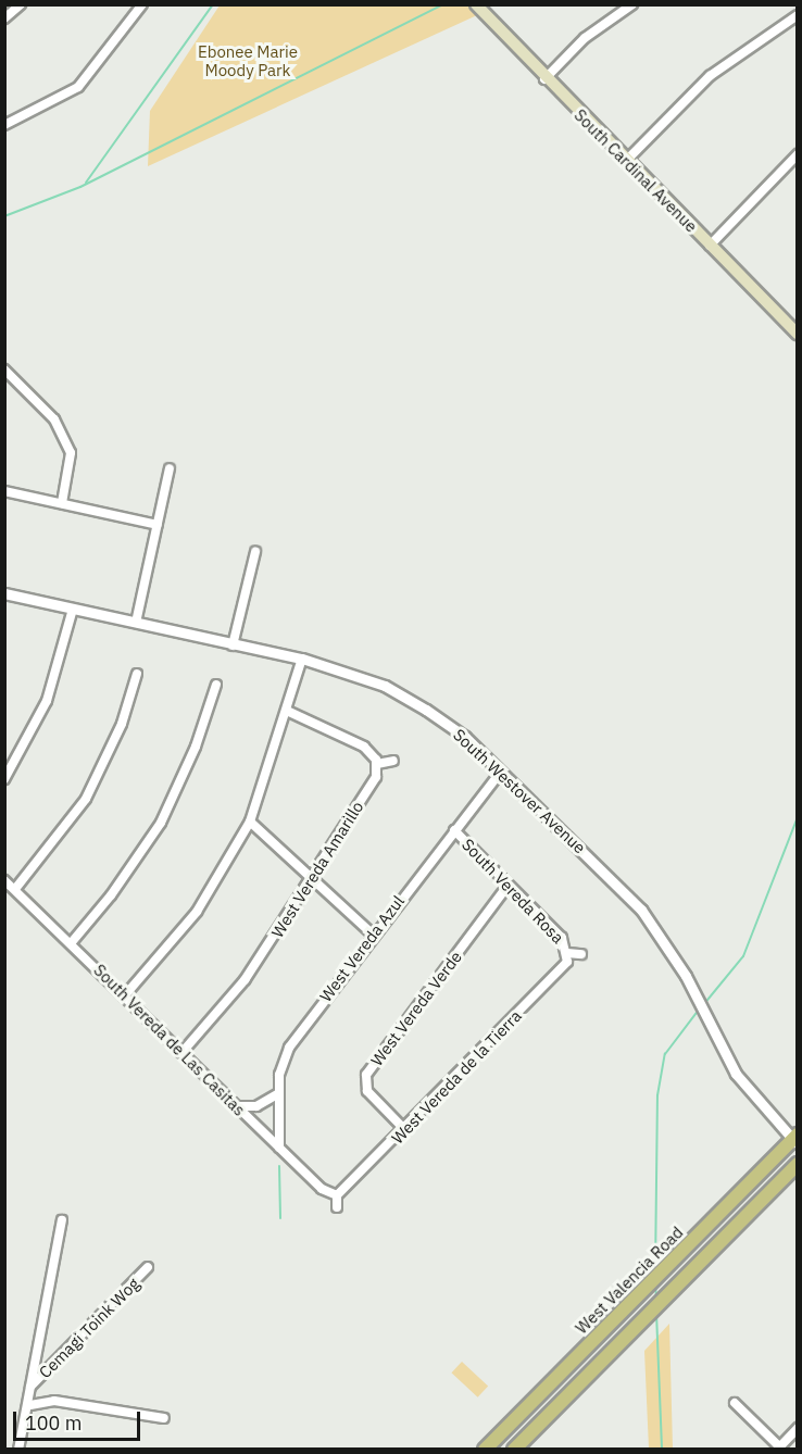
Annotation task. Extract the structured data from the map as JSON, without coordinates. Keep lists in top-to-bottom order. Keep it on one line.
{"streets":{"main road":["South Cardinal Avenue","West Valencia Road"],"street":["South Westover Avenue","West Vereda Amarillo","South Vereda Rosa","West Vereda Azul","West Vereda Verde","South Vereda de Las Casitas","West Vereda de la Tierra","Cemagi Toink Wog"]},"crossings":[["South Westover Avenue","West Vereda Azul"],["South Westover Avenue","West Valencia Road"],["West Vereda Amarillo","South Vereda de Las Casitas"],["South Vereda Rosa","West Vereda Azul"],["South Vereda Rosa","West Vereda Verde"],["South Vereda Rosa","West Vereda de la Tierra"],["West Vereda Azul","South Vereda de Las Casitas"],["West Vereda Verde","West Vereda de la Tierra"],["South Vereda de Las Casitas","West Vereda de la Tierra"]],"parks":["Ebonee Marie Moody Park"],"scale_bar":"100 m"}
